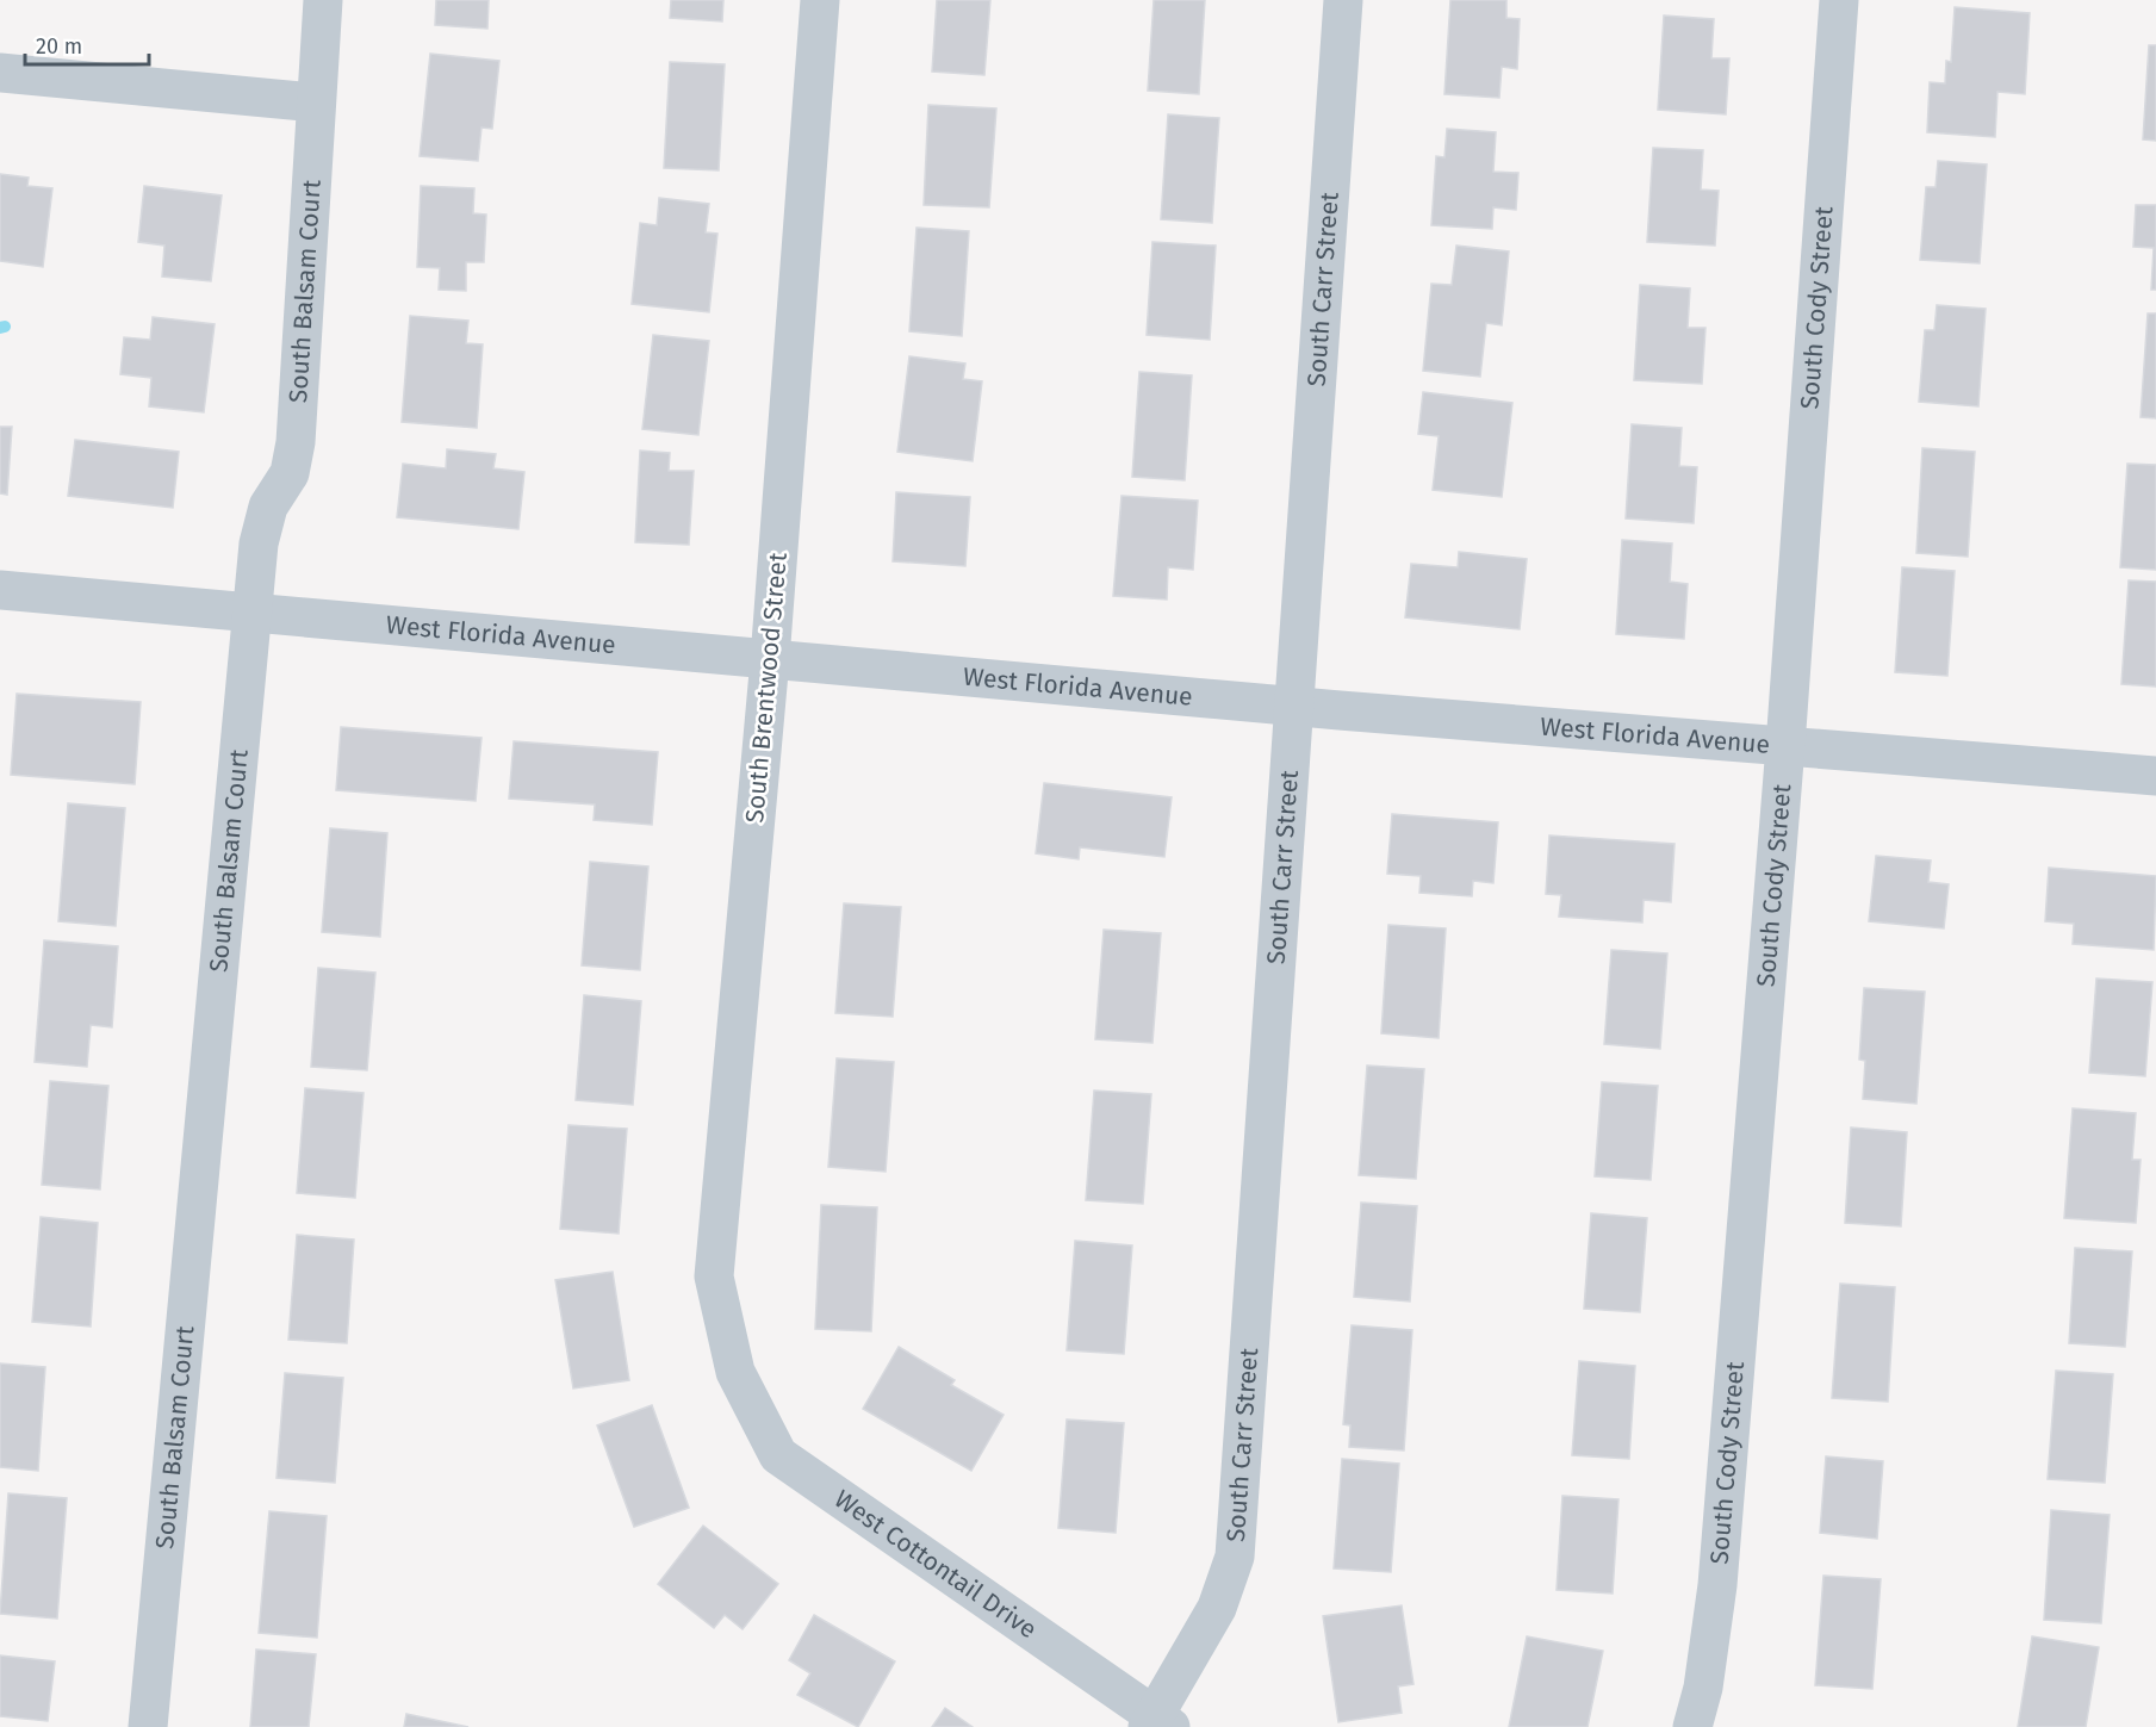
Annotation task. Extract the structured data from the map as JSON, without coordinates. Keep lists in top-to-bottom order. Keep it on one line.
{"streets":{"street":["South Carr Street","South Balsam Court","South Cody Street","West Florida Avenue","South Brentwood Street","West Cottontail Drive"]},"crossings":[["South Carr Street","West Florida Avenue"],["South Carr Street","West Cottontail Drive"],["South Balsam Court","West Florida Avenue"],["South Cody Street","West Florida Avenue"],["West Florida Avenue","South Brentwood Street"],["South Brentwood Street","West Cottontail Drive"]],"scale_bar":"20 m"}
